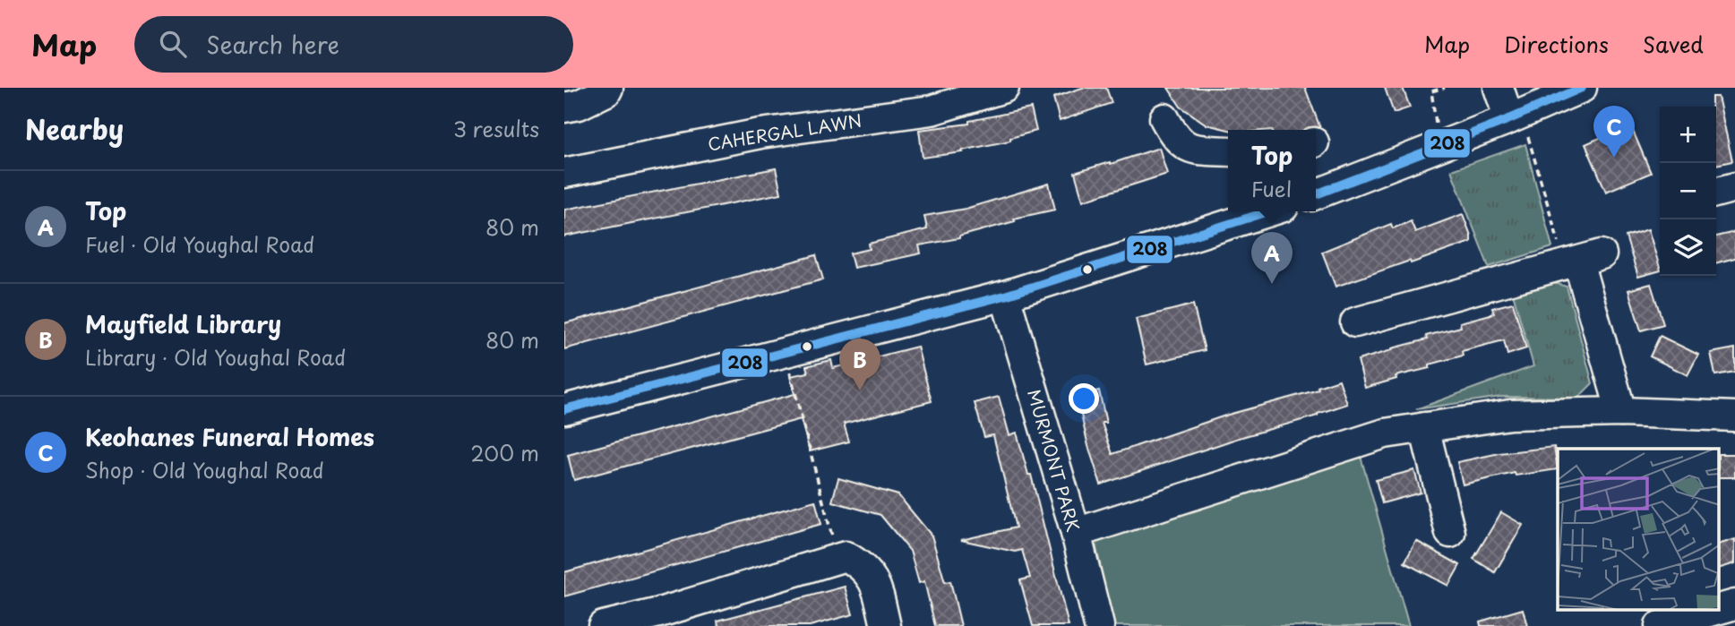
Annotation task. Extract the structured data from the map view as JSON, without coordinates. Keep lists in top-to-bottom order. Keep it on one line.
{"streets":{"street":["CAHERGAL LAWN","MURMONT PARK"]},"lines":["transit line 208"],"page":{"header":"Map","search":"Search here","nav":["Map","Directions","Saved"],"heading":["Nearby","3 results"],"pins":["C","A","B"],"map_buttons":["+","−"],"popup":["Top","Fuel"],"list":[{"mark":"A","name":"Top","note":"Fuel · Old Youghal Road","value":"80 m"},{"mark":"B","name":"Mayfield Library","note":"Library · Old Youghal Road","value":"80 m"},{"mark":"C","name":"Keohanes Funeral Homes","note":"Shop · Old Youghal Road","value":"200 m"}]}}
